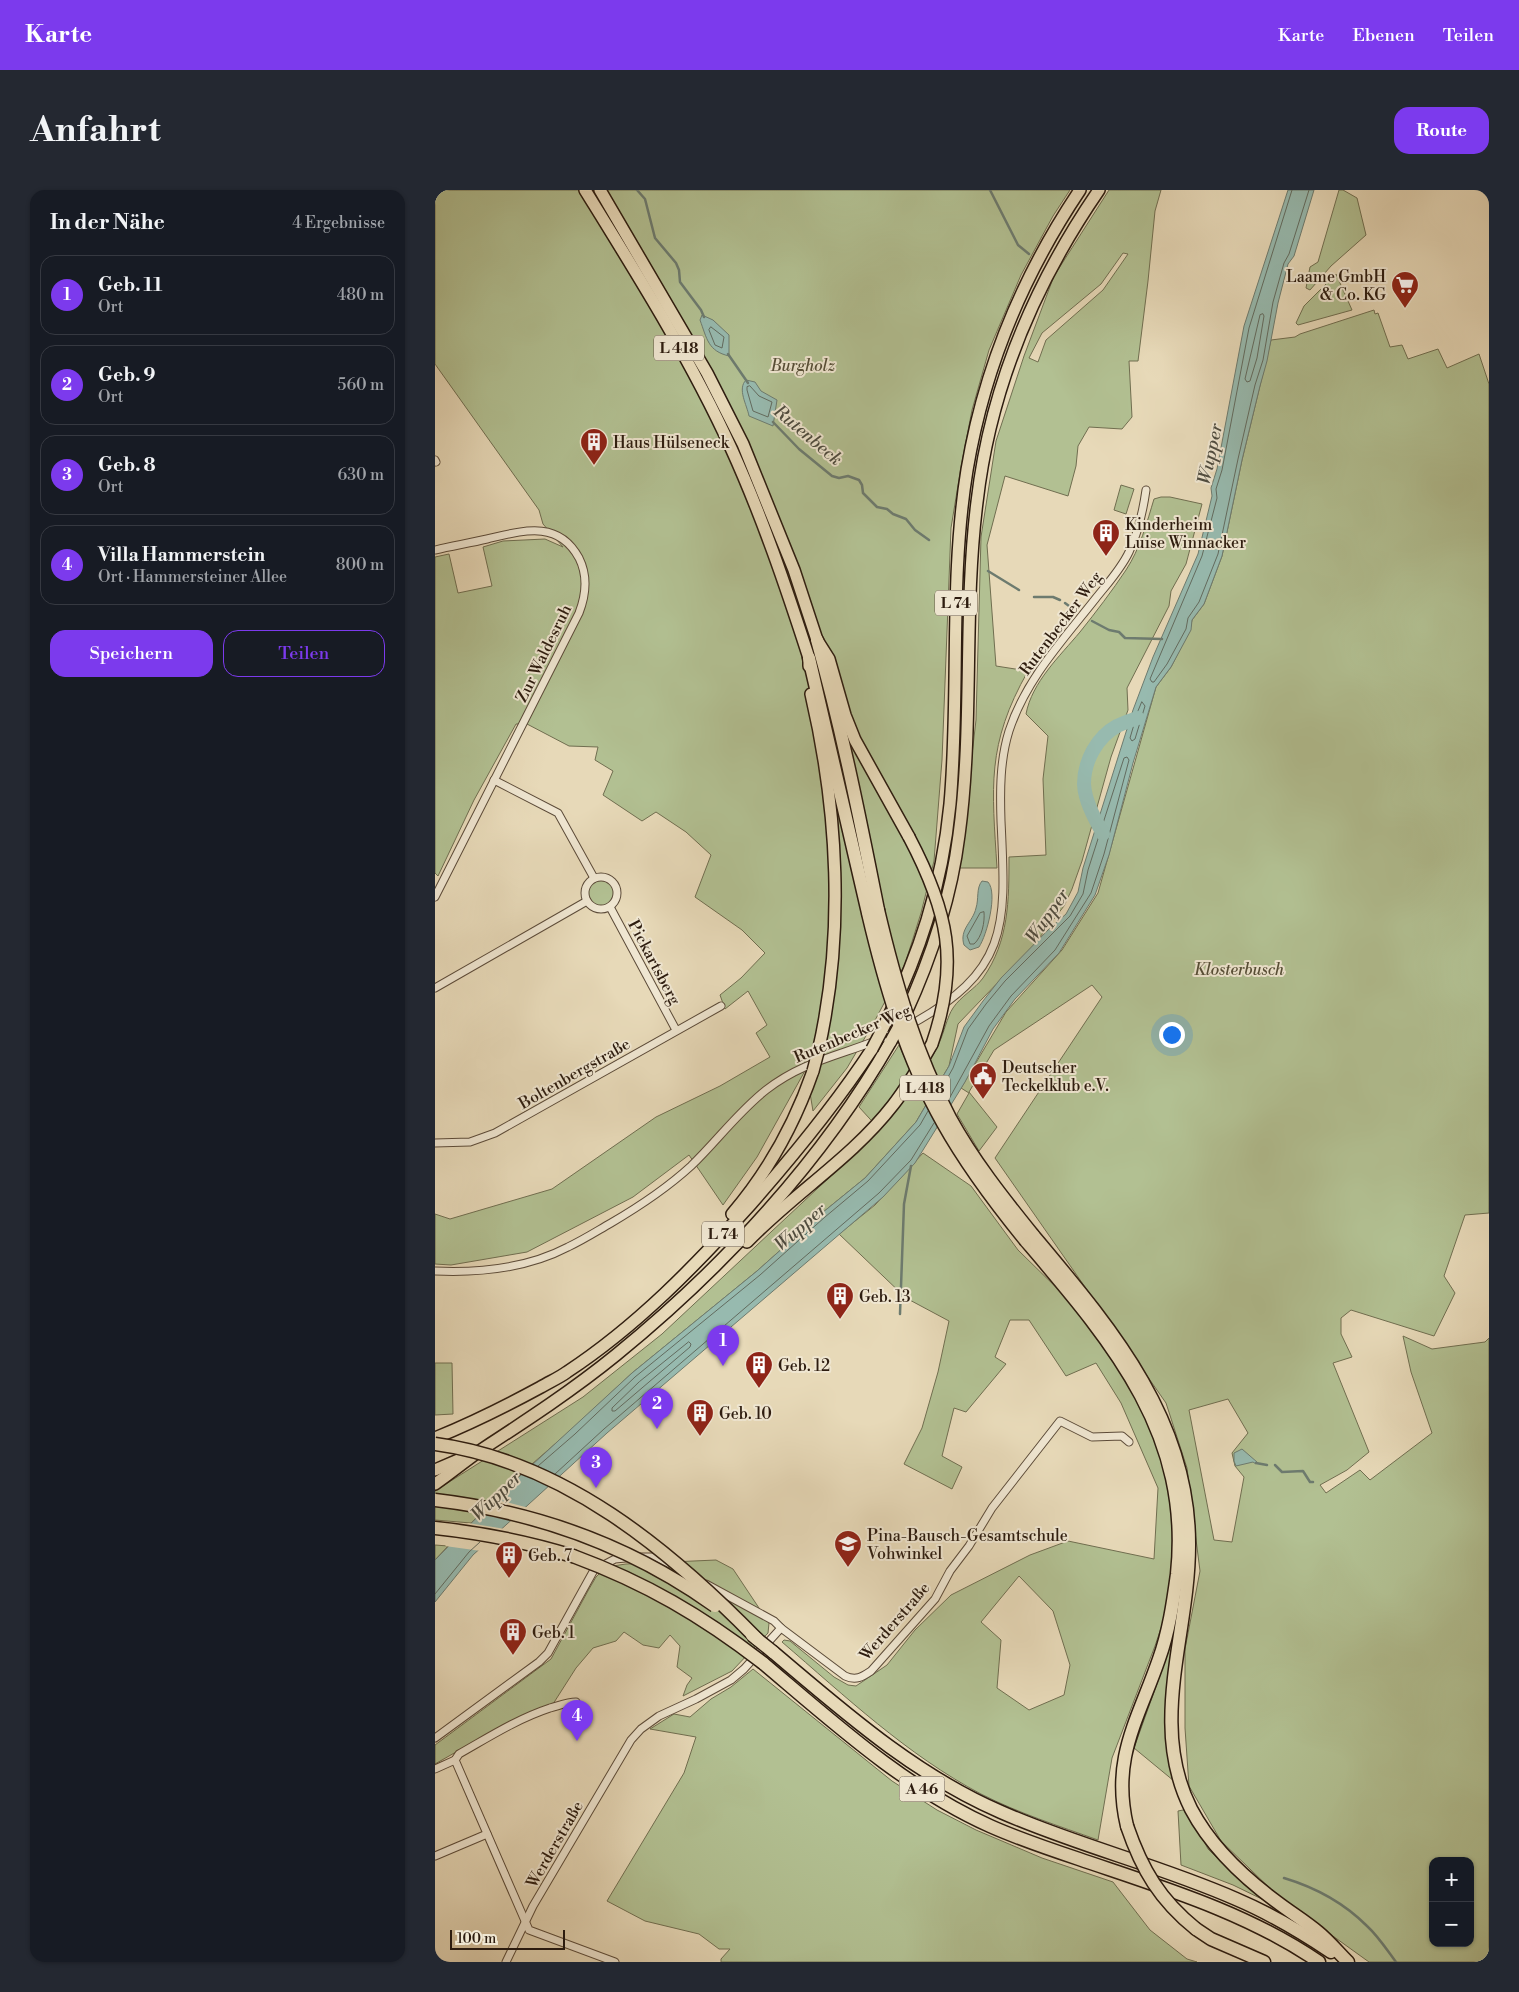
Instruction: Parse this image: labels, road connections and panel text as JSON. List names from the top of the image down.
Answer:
{
  "streets": {
    "highway": ["L 418", "L 74", "A 46"],
    "street": [
      "Rutenbecker Weg",
      "Zur Waldesruh",
      "Pickartsberg",
      "Boltenbergstraße",
      "Werderstraße"
    ]
  },
  "crossings": [
    ["L 418", "L 74"],
    ["Pickartsberg", "Boltenbergstraße"]
  ],
  "water": ["Rutenbeck", "Wupper"],
  "parks": ["Burgholz", "Klosterbusch"],
  "places": {
    "supermarket": ["Laame GmbH & Co. KG"],
    "building": [
      "Haus Hülseneck",
      "Kinderheim Luise Winnacker",
      "Geb. 13",
      "Geb. 12",
      "Geb. 10",
      "Geb. 7",
      "Geb. 1"
    ],
    "public building": ["Deutscher Teckelklub e.V."],
    "school or university": ["Pina-Bausch-Gesamtschule Vohwinkel"]
  },
  "scale_bar": "100 m",
  "page": {
    "header": "Karte",
    "nav": ["Karte", "Ebenen", "Teilen"],
    "buttons": [
      "Route",
      ["Speichern", "Teilen"]
    ],
    "title": "Anfahrt",
    "heading": ["In der Nähe", "4 Ergebnisse"],
    "list": [
      {
        "mark": "1",
        "name": "Geb. 11",
        "note": "Ort",
        "value": "480 m"
      },
      {
        "mark": "2",
        "name": "Geb. 9",
        "note": "Ort",
        "value": "560 m"
      },
      {
        "mark": "3",
        "name": "Geb. 8",
        "note": "Ort",
        "value": "630 m"
      },
      {
        "mark": "4",
        "name": "Villa Hammerstein",
        "note": "Ort · Hammersteiner Allee",
        "value": "800 m"
      }
    ],
    "pins": [
      "1",
      "2",
      "3",
      "4"
    ],
    "map_buttons": ["+", "−"],
    "scale": "100 m"
  }
}
